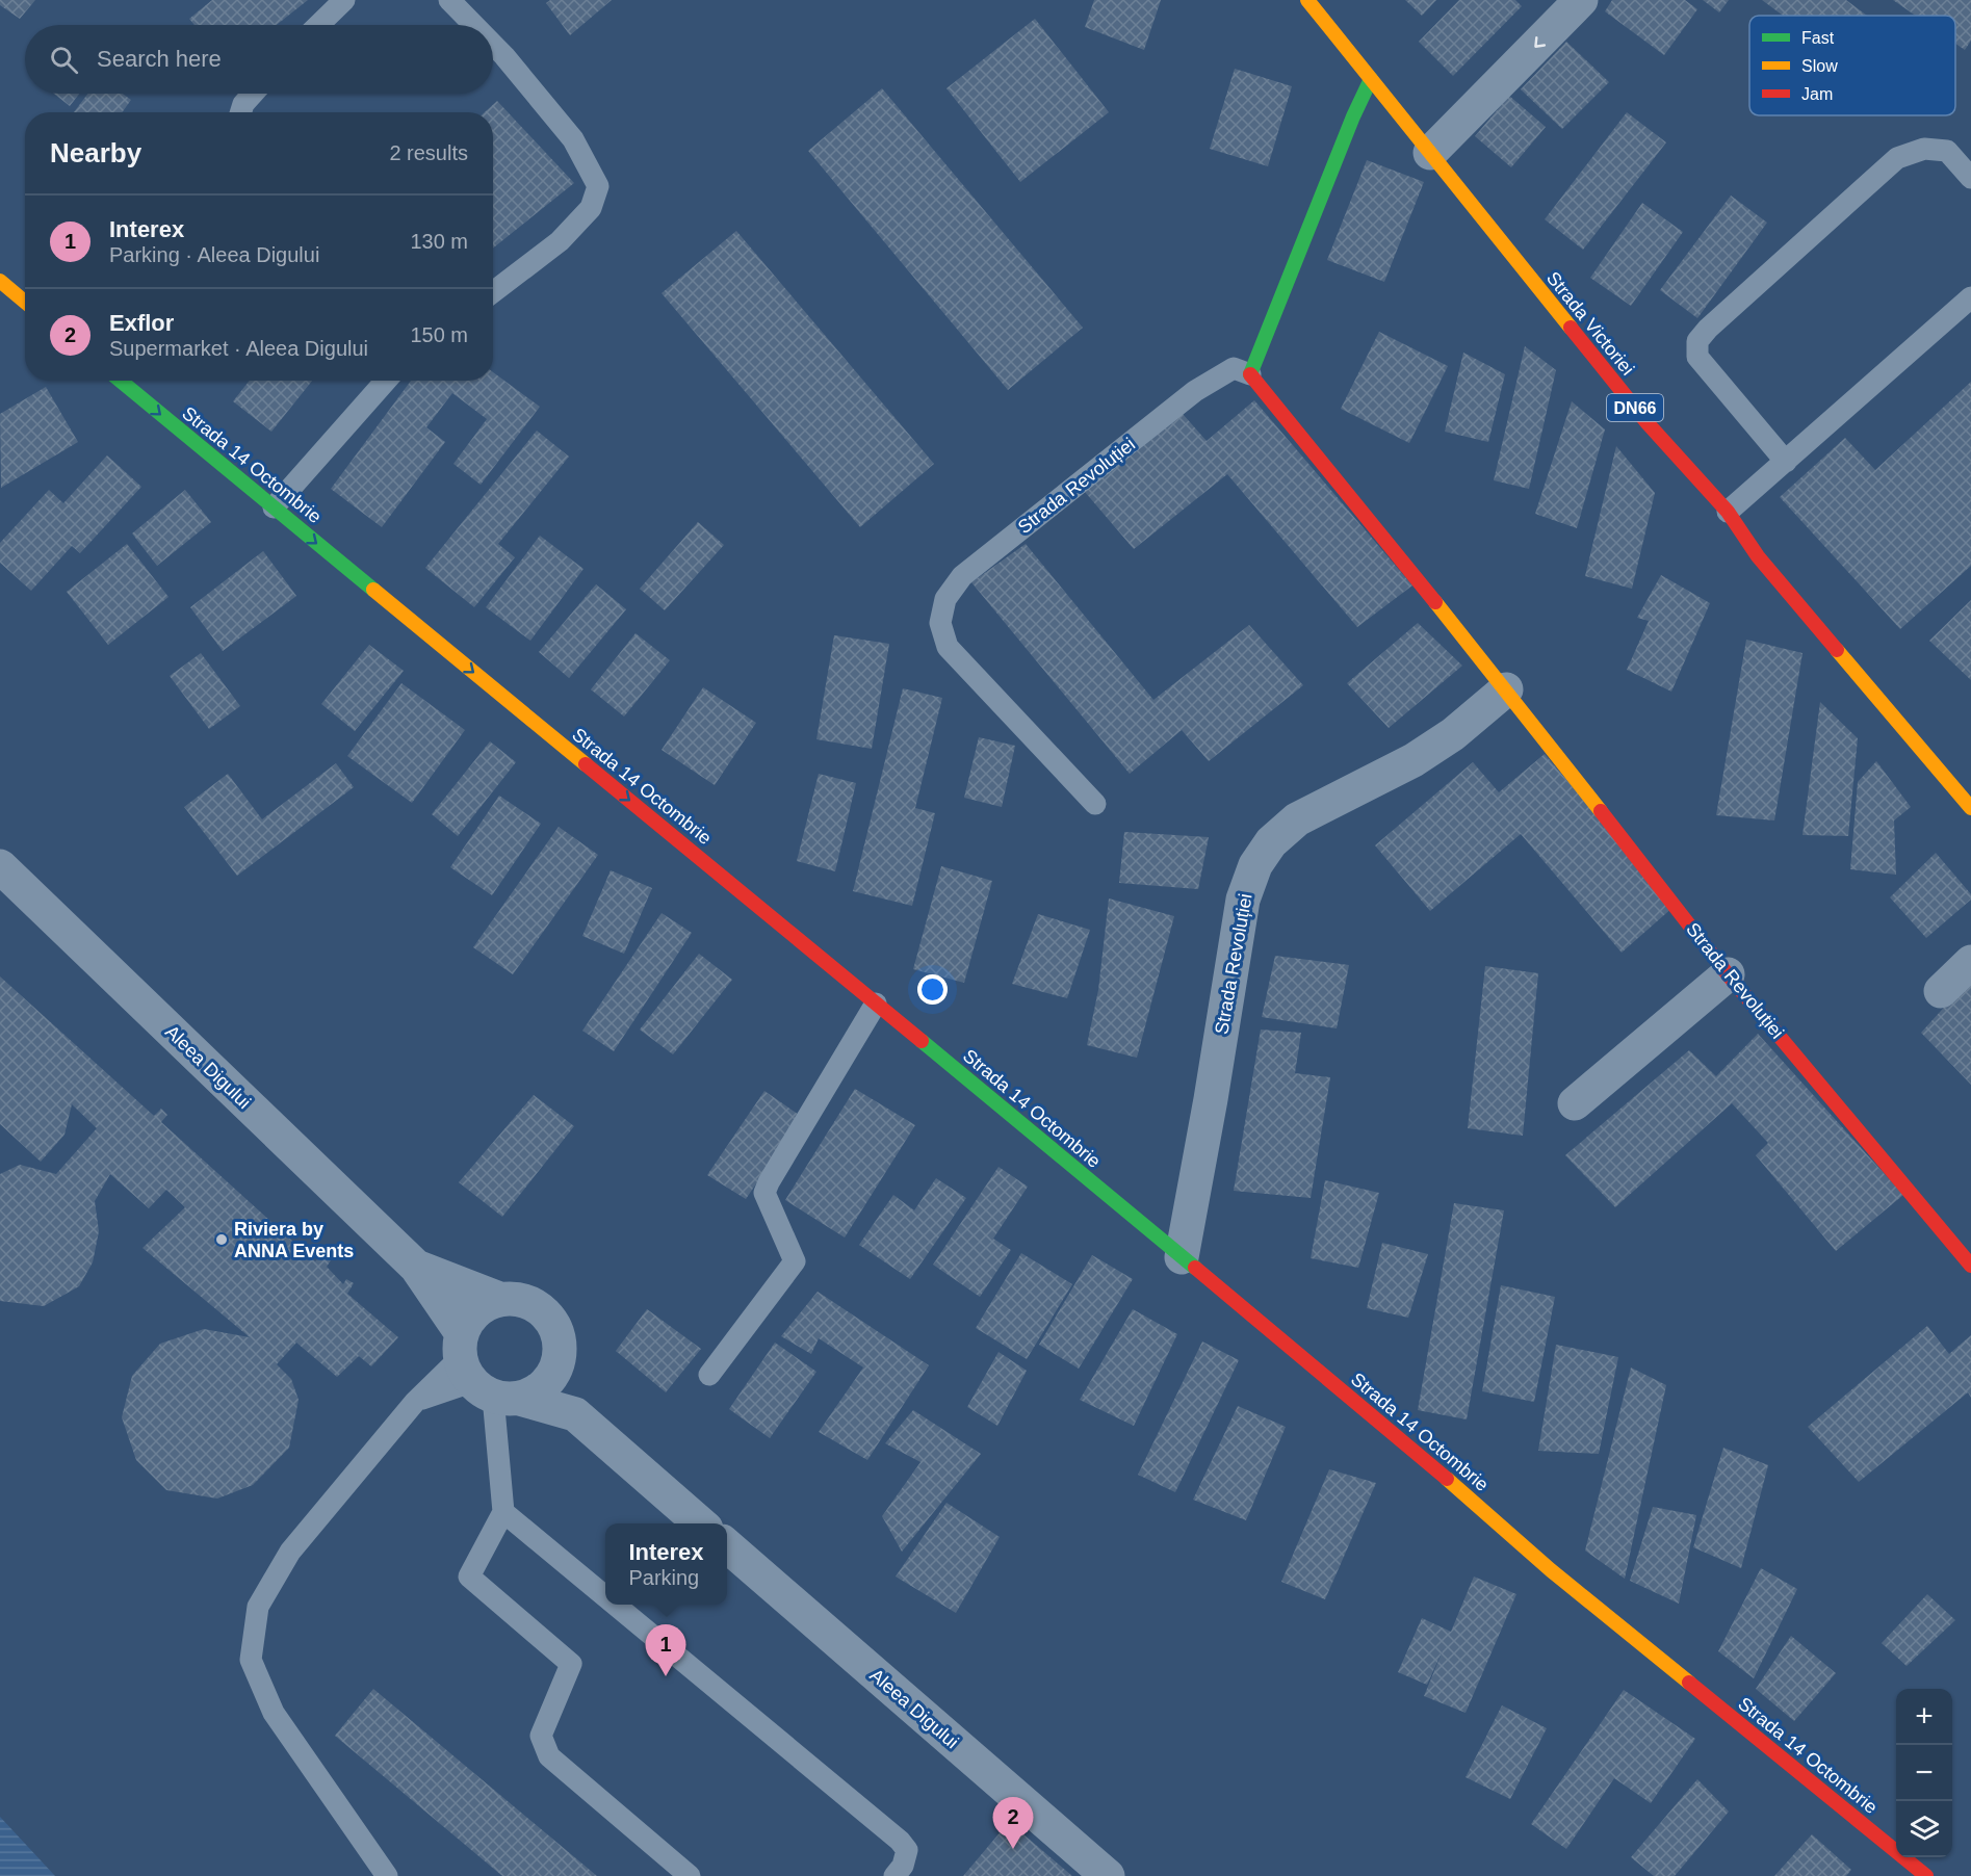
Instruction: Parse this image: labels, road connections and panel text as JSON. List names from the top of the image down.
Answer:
{
  "streets": {
    "street": [
      "Strada Victoriei",
      "DN66",
      "Strada 14 Octombrie",
      "Strada Revoluției",
      "Aleea Digului"
    ]
  },
  "crossings": [
    ["Strada 14 Octombrie", "Strada Revoluției"]
  ],
  "one_way": ["Strada 14 Octombrie"],
  "places": ["Riviera by ANNA Events"],
  "legend": ["Fast", "Slow", "Jam"],
  "page": {
    "search": "Search here",
    "heading": ["Nearby", "2 results"],
    "list": [
      {
        "mark": "1",
        "name": "Interex",
        "note": "Parking · Aleea Digului",
        "value": "130 m"
      },
      {
        "mark": "2",
        "name": "Exflor",
        "note": "Supermarket · Aleea Digului",
        "value": "150 m"
      }
    ],
    "popup": ["Interex", "Parking"],
    "pins": ["1", "2"],
    "map_buttons": ["+", "−"]
  }
}
